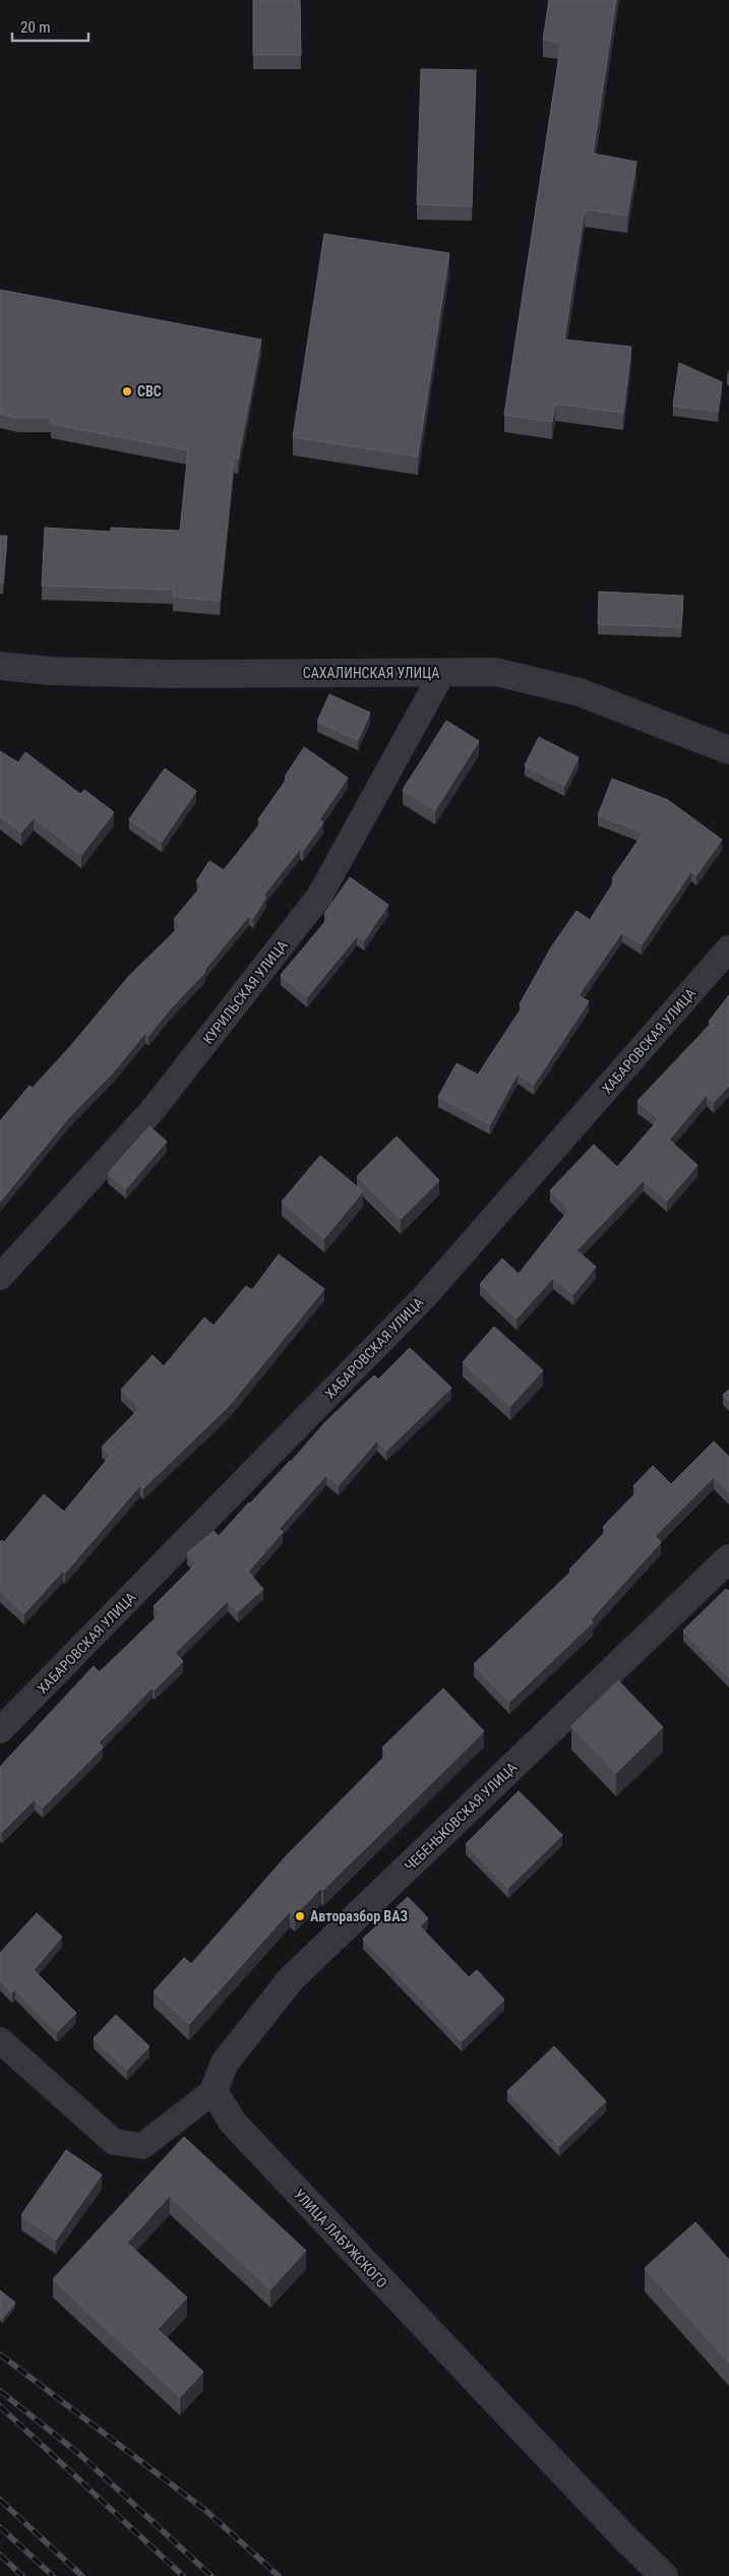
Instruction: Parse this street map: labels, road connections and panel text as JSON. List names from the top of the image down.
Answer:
{
  "streets": {
    "street": [
      "САХАЛИНСКАЯ УЛИЦА",
      "КУРИЛЬСКАЯ УЛИЦА",
      "ХАБАРОВСКАЯ УЛИЦА",
      "ЧЕБЕНЬКОВСКАЯ УЛИЦА",
      "УЛИЦА ЛАБУЖСКОГО"
    ]
  },
  "crossings": [
    ["САХАЛИНСКАЯ УЛИЦА", "КУРИЛЬСКАЯ УЛИЦА"],
    ["ЧЕБЕНЬКОВСКАЯ УЛИЦА", "УЛИЦА ЛАБУЖСКОГО"]
  ],
  "places": ["СВС", "Авторазбор ВАЗ"],
  "scale_bar": "20 m"
}
